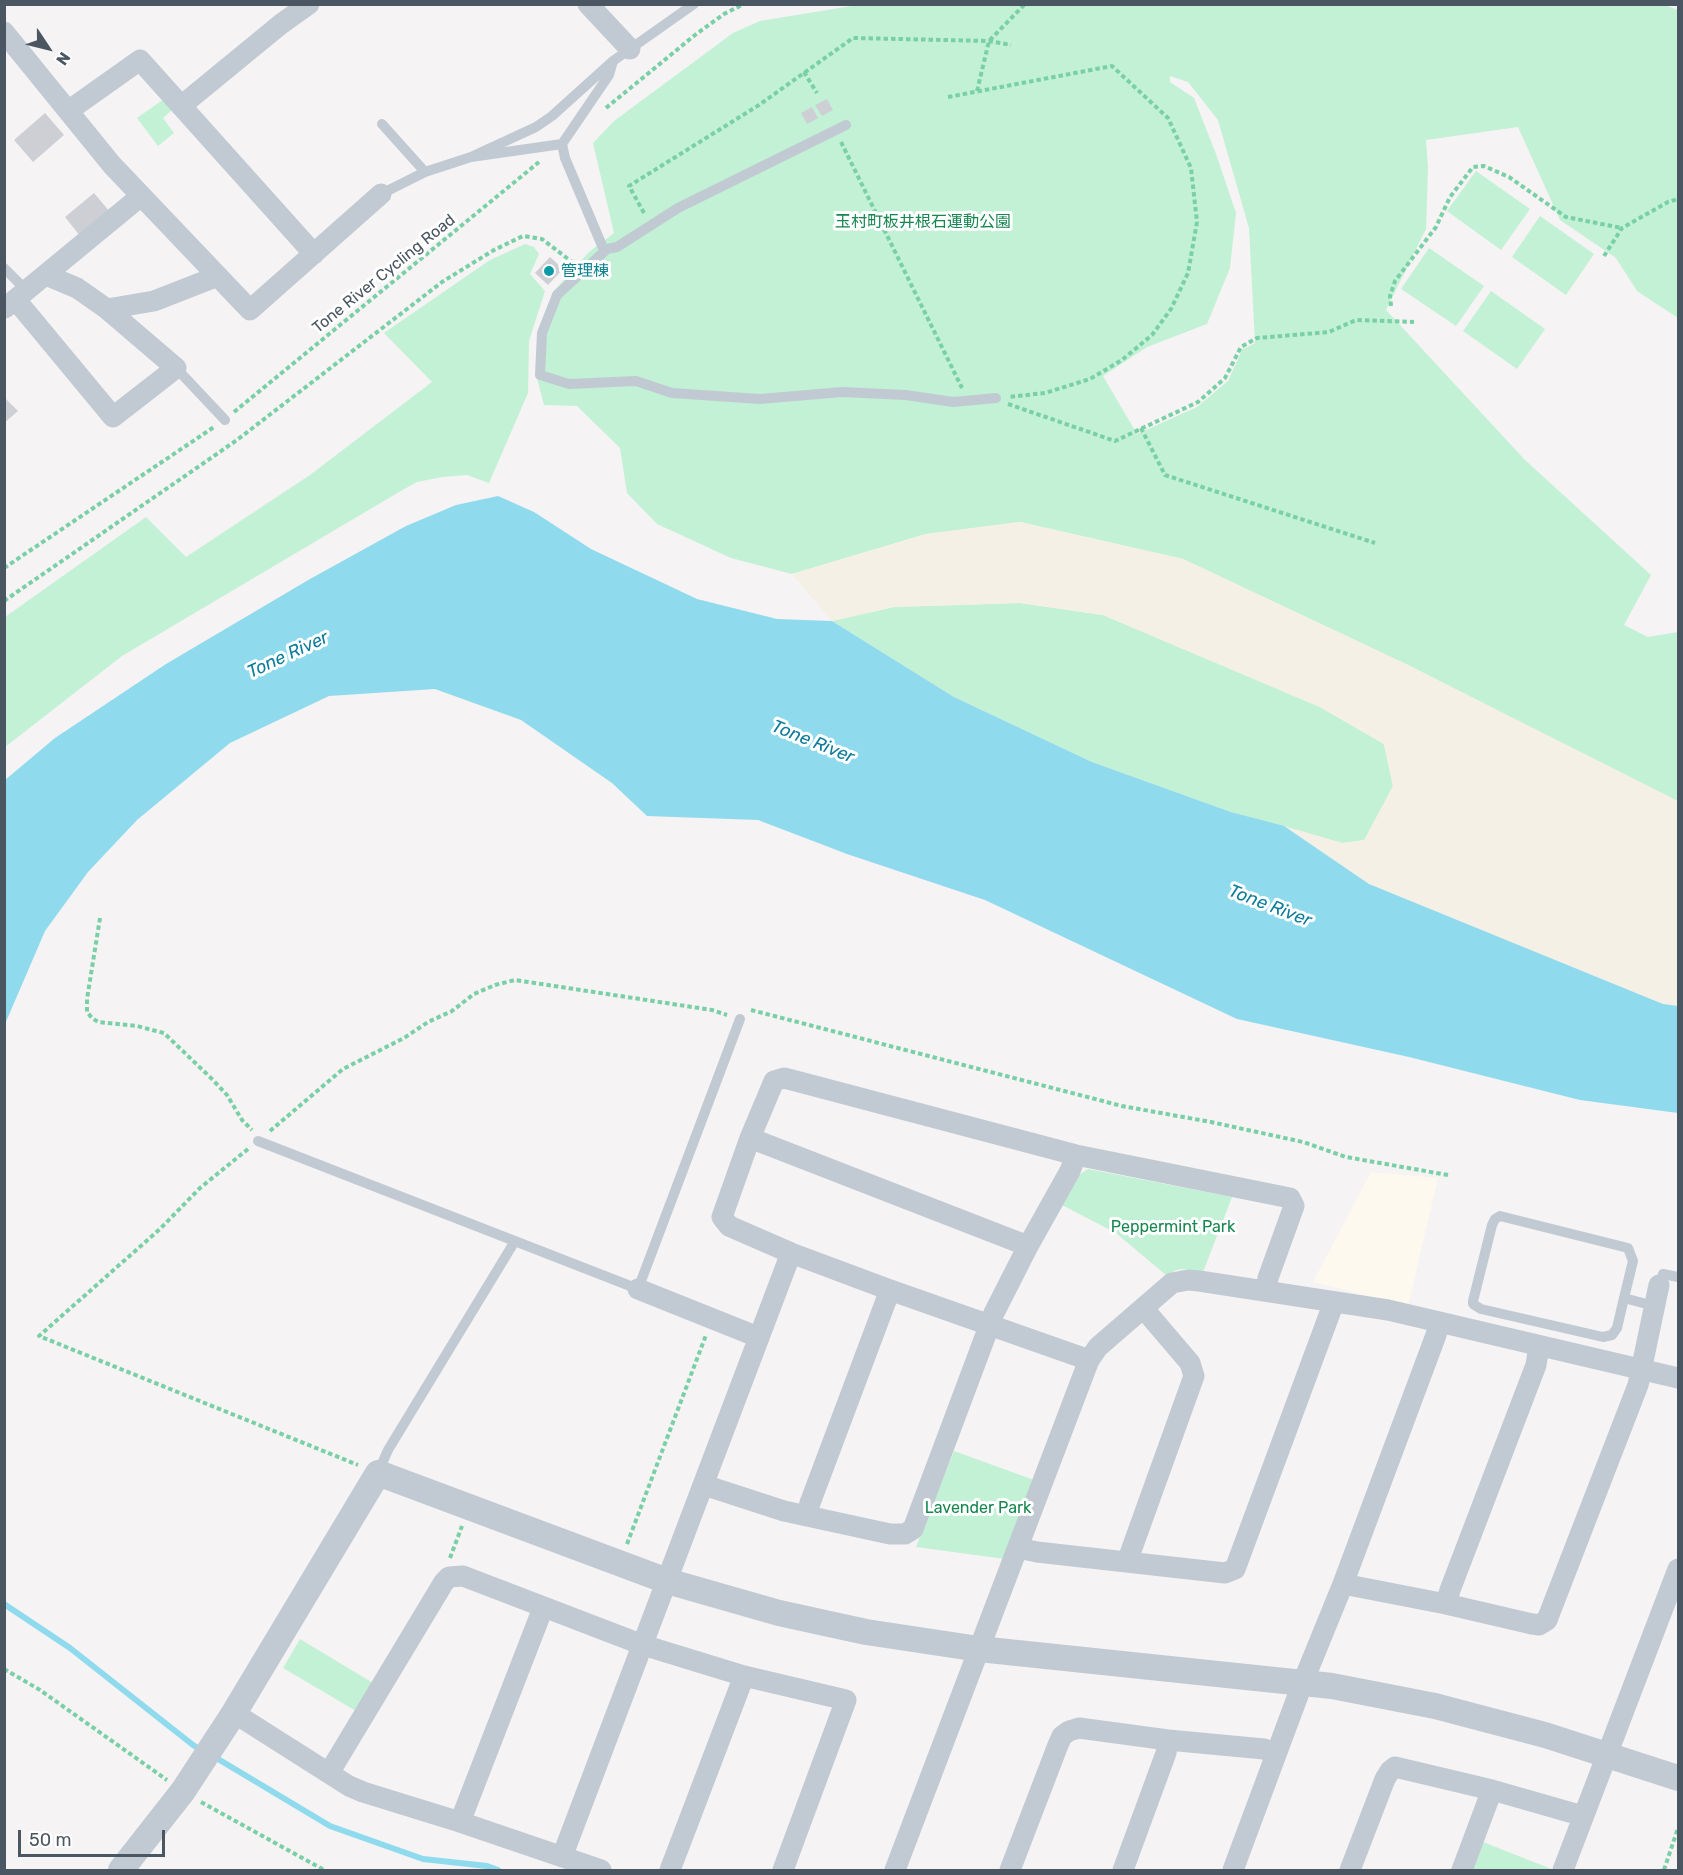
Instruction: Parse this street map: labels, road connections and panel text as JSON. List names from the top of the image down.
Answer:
{
  "streets": {
    "path": ["Tone River Cycling Road"]
  },
  "water": ["Tone River"],
  "parks": ["玉村町板井根石運動公園", "Peppermint Park", "Lavender Park"],
  "places": ["管理棟"],
  "scale_bar": "50 m",
  "north": "bottom right"
}
